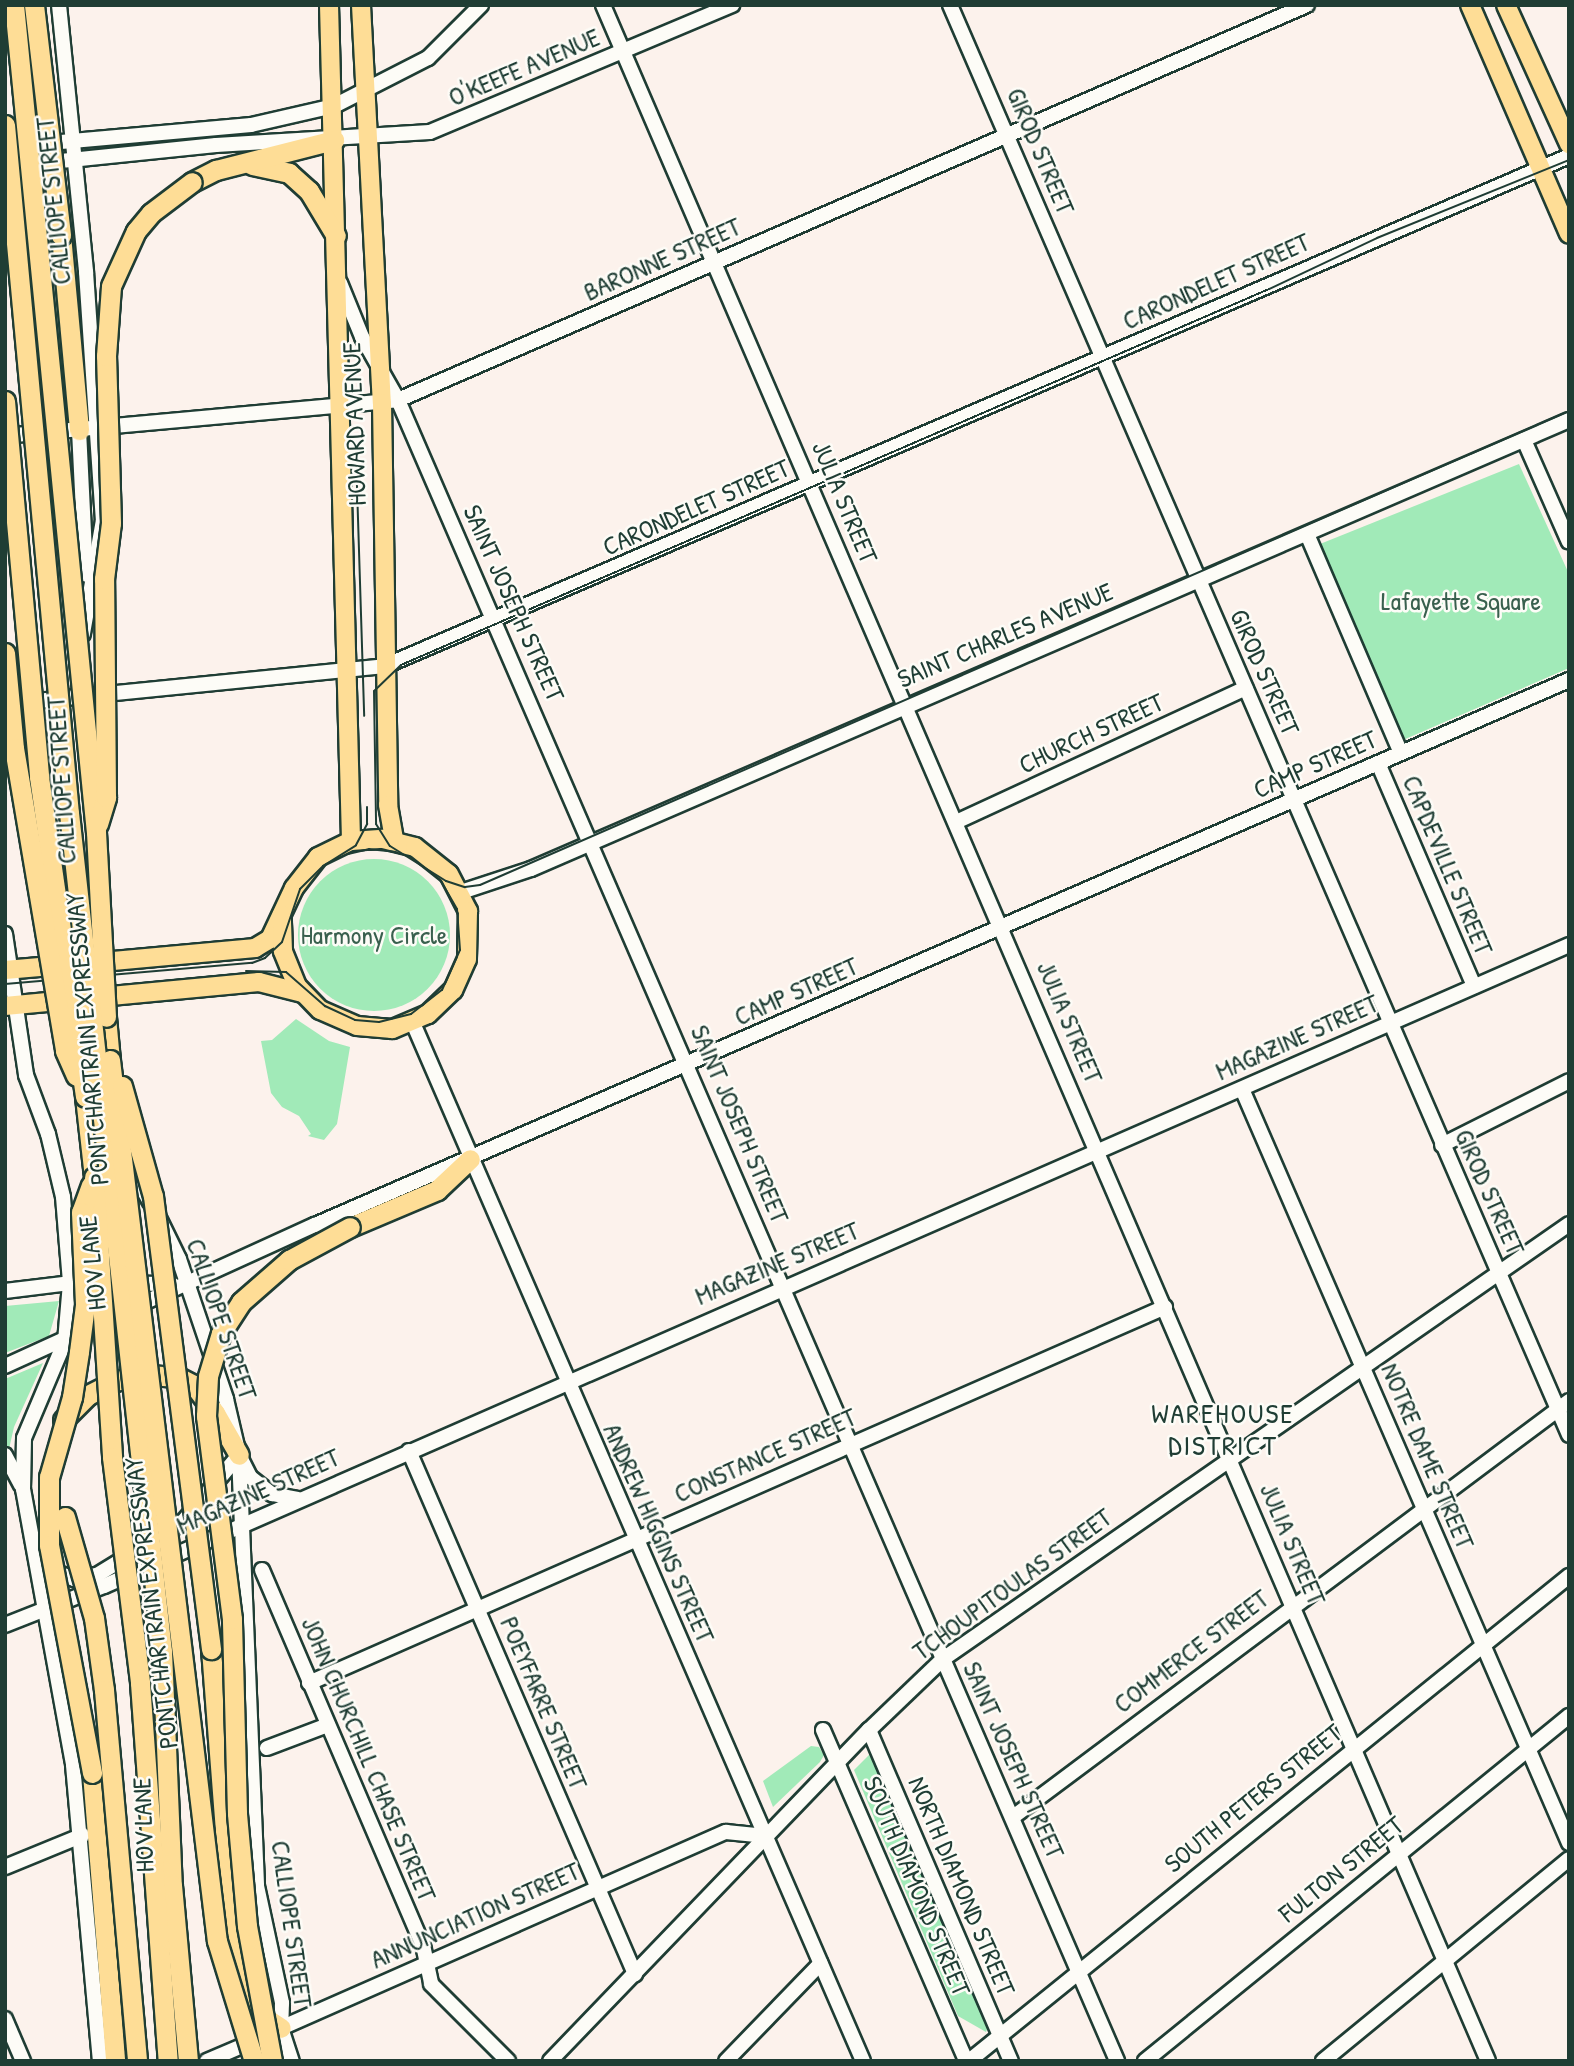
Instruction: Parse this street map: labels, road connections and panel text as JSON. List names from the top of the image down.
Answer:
{
  "streets": {
    "highway": ["PONTCHARTRAIN EXPRESSWAY", "HOV LANE"],
    "main road": ["HOWARD AVENUE"],
    "street": [
      "O'KEEFE AVENUE",
      "GIROD STREET",
      "CALLIOPE STREET",
      "BARONNE STREET",
      "CARONDELET STREET",
      "JULIA STREET",
      "SAINT JOSEPH STREET",
      "SAINT CHARLES AVENUE",
      "CHURCH STREET",
      "CAMP STREET",
      "CAPDEVILLE STREET",
      "MAGAZINE STREET",
      "CONSTANCE STREET",
      "NOTRE DAME STREET",
      "ANDREW HIGGINS STREET",
      "TCHOUPITOULAS STREET",
      "COMMERCE STREET",
      "POEYFARRE STREET",
      "JOHN CHURCHILL CHASE STREET",
      "SOUTH PETERS STREET",
      "FULTON STREET",
      "SOUTH DIAMOND STREET",
      "NORTH DIAMOND STREET",
      "ANNUNCIATION STREET"
    ]
  },
  "crossings": [
    ["O'KEEFE AVENUE", "CALLIOPE STREET"],
    ["O'KEEFE AVENUE", "HOWARD AVENUE"],
    ["O'KEEFE AVENUE", "JULIA STREET"],
    ["GIROD STREET", "BARONNE STREET"],
    ["GIROD STREET", "CARONDELET STREET"],
    ["GIROD STREET", "SAINT CHARLES AVENUE"],
    ["GIROD STREET", "CHURCH STREET"],
    ["GIROD STREET", "CAMP STREET"],
    ["GIROD STREET", "MAGAZINE STREET"],
    ["GIROD STREET", "TCHOUPITOULAS STREET"],
    ["GIROD STREET", "COMMERCE STREET"],
    ["CALLIOPE STREET", "BARONNE STREET"],
    ["CALLIOPE STREET", "CARONDELET STREET"],
    ["CALLIOPE STREET", "CAMP STREET"],
    ["CALLIOPE STREET", "MAGAZINE STREET"],
    ["CALLIOPE STREET", "ANNUNCIATION STREET"],
    ["BARONNE STREET", "HOWARD AVENUE"],
    ["BARONNE STREET", "JULIA STREET"],
    ["BARONNE STREET", "SAINT JOSEPH STREET"],
    ["CARONDELET STREET", "HOWARD AVENUE"],
    ["CARONDELET STREET", "JULIA STREET"],
    ["CARONDELET STREET", "SAINT JOSEPH STREET"],
    ["HOWARD AVENUE", "SAINT JOSEPH STREET"],
    ["HOWARD AVENUE", "SAINT CHARLES AVENUE"],
    ["HOWARD AVENUE", "ANDREW HIGGINS STREET"],
    ["JULIA STREET", "SAINT CHARLES AVENUE"],
    ["JULIA STREET", "CHURCH STREET"],
    ["JULIA STREET", "CAMP STREET"],
    ["JULIA STREET", "MAGAZINE STREET"],
    ["JULIA STREET", "CONSTANCE STREET"],
    ["JULIA STREET", "TCHOUPITOULAS STREET"],
    ["JULIA STREET", "COMMERCE STREET"],
    ["JULIA STREET", "SOUTH PETERS STREET"],
    ["JULIA STREET", "FULTON STREET"],
    ["SAINT JOSEPH STREET", "SAINT CHARLES AVENUE"],
    ["SAINT JOSEPH STREET", "CAMP STREET"],
    ["SAINT JOSEPH STREET", "MAGAZINE STREET"],
    ["SAINT JOSEPH STREET", "CONSTANCE STREET"],
    ["SAINT JOSEPH STREET", "TCHOUPITOULAS STREET"],
    ["SAINT JOSEPH STREET", "COMMERCE STREET"],
    ["SAINT JOSEPH STREET", "SOUTH PETERS STREET"],
    ["SAINT CHARLES AVENUE", "ANDREW HIGGINS STREET"],
    ["CAMP STREET", "CAPDEVILLE STREET"],
    ["CAMP STREET", "ANDREW HIGGINS STREET"],
    ["CAPDEVILLE STREET", "MAGAZINE STREET"],
    ["MAGAZINE STREET", "NOTRE DAME STREET"],
    ["MAGAZINE STREET", "ANDREW HIGGINS STREET"],
    ["MAGAZINE STREET", "POEYFARRE STREET"],
    ["CONSTANCE STREET", "ANDREW HIGGINS STREET"],
    ["CONSTANCE STREET", "POEYFARRE STREET"],
    ["CONSTANCE STREET", "JOHN CHURCHILL CHASE STREET"],
    ["NOTRE DAME STREET", "TCHOUPITOULAS STREET"],
    ["NOTRE DAME STREET", "COMMERCE STREET"],
    ["NOTRE DAME STREET", "SOUTH PETERS STREET"],
    ["NOTRE DAME STREET", "FULTON STREET"],
    ["ANDREW HIGGINS STREET", "TCHOUPITOULAS STREET"],
    ["ANDREW HIGGINS STREET", "ANNUNCIATION STREET"],
    ["TCHOUPITOULAS STREET", "POEYFARRE STREET"],
    ["TCHOUPITOULAS STREET", "SOUTH DIAMOND STREET"],
    ["TCHOUPITOULAS STREET", "NORTH DIAMOND STREET"],
    ["TCHOUPITOULAS STREET", "ANNUNCIATION STREET"],
    ["POEYFARRE STREET", "ANNUNCIATION STREET"],
    ["JOHN CHURCHILL CHASE STREET", "ANNUNCIATION STREET"],
    ["SOUTH PETERS STREET", "SOUTH DIAMOND STREET"],
    ["SOUTH PETERS STREET", "NORTH DIAMOND STREET"]
  ],
  "districts": ["WAREHOUSE DISTRICT"],
  "parks": ["Lafayette Square", "Harmony Circle"]
}
